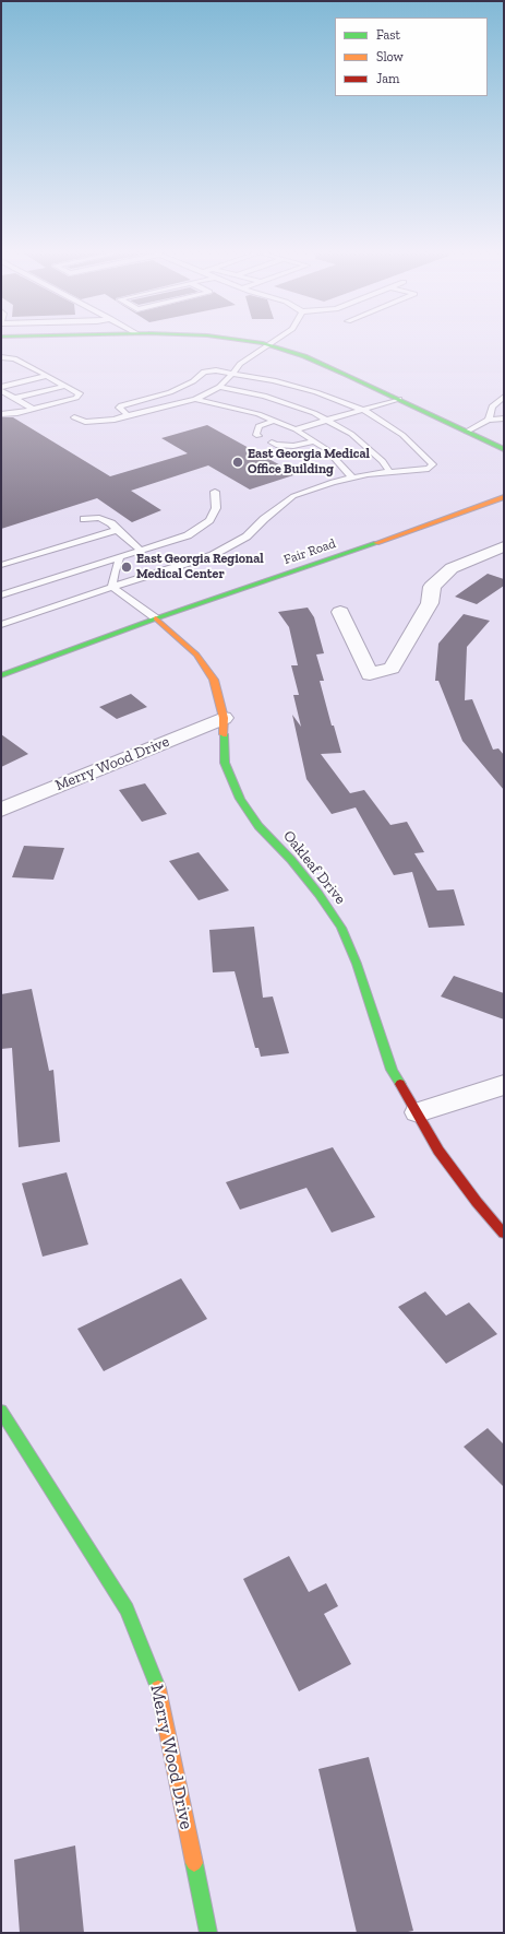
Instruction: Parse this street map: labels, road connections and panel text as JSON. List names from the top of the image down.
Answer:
{
  "streets": {
    "street": ["Fair Road", "Merry Wood Drive", "Oakleaf Drive"]
  },
  "crossings": [
    ["Fair Road", "Oakleaf Drive"],
    ["Merry Wood Drive", "Oakleaf Drive"]
  ],
  "places": ["East Georgia Medical Office Building", "East Georgia Regional Medical Center"],
  "legend": ["Fast", "Slow", "Jam"]
}
